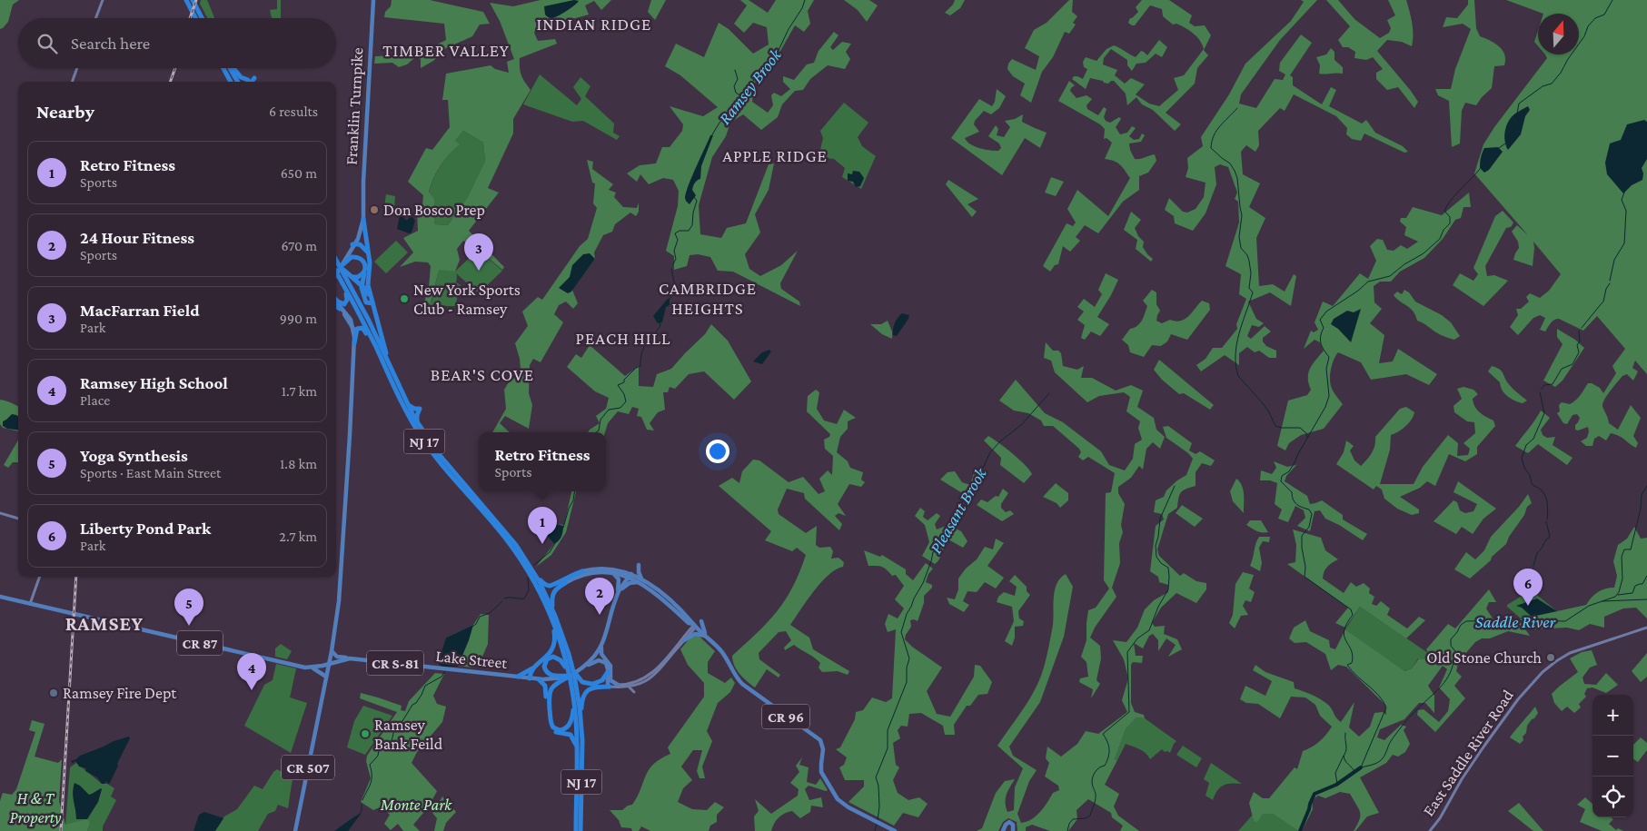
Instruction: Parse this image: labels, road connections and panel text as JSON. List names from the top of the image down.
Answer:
{
  "streets": {
    "highway": ["NJ 17"],
    "main road": [
      "Franklin Turnpike",
      "CR 87",
      "Lake Street",
      "CR S-81",
      "CR 96",
      "East Saddle River Road",
      "CR 507"
    ]
  },
  "crossings": [
    ["CR 87", "Lake Street"],
    ["Lake Street", "CR 507"]
  ],
  "districts": [
    "INDIAN RIDGE",
    "TIMBER VALLEY",
    "APPLE RIDGE",
    "CAMBRIDGE HEIGHTS",
    "PEACH HILL",
    "BEAR'S COVE",
    "RAMSEY"
  ],
  "water": ["Ramsey Brook", "Pleasant Brook", "Saddle River"],
  "parks": ["H & T Property", "Monte Park"],
  "places": [
    "Don Bosco Prep",
    "New York Sports Club - Ramsey",
    "Old Stone Church",
    "Ramsey Fire Dept",
    "Ramsey Bank Feild"
  ],
  "north": "top",
  "page": {
    "search": "Search here",
    "heading": ["Nearby", "6 results"],
    "list": [
      {
        "mark": "1",
        "name": "Retro Fitness",
        "note": "Sports",
        "value": "650 m"
      },
      {
        "mark": "2",
        "name": "24 Hour Fitness",
        "note": "Sports",
        "value": "670 m"
      },
      {
        "mark": "3",
        "name": "MacFarran Field",
        "note": "Park",
        "value": "990 m"
      },
      {
        "mark": "4",
        "name": "Ramsey High School",
        "note": "Place",
        "value": "1.7 km"
      },
      {
        "mark": "5",
        "name": "Yoga Synthesis",
        "note": "Sports · East Main Street",
        "value": "1.8 km"
      },
      {
        "mark": "6",
        "name": "Liberty Pond Park",
        "note": "Park",
        "value": "2.7 km"
      }
    ],
    "pins": [
      "3",
      "1",
      "6",
      "2",
      "5",
      "4"
    ],
    "popup": ["Retro Fitness", "Sports"],
    "map_buttons": ["+", "−"]
  }
}
